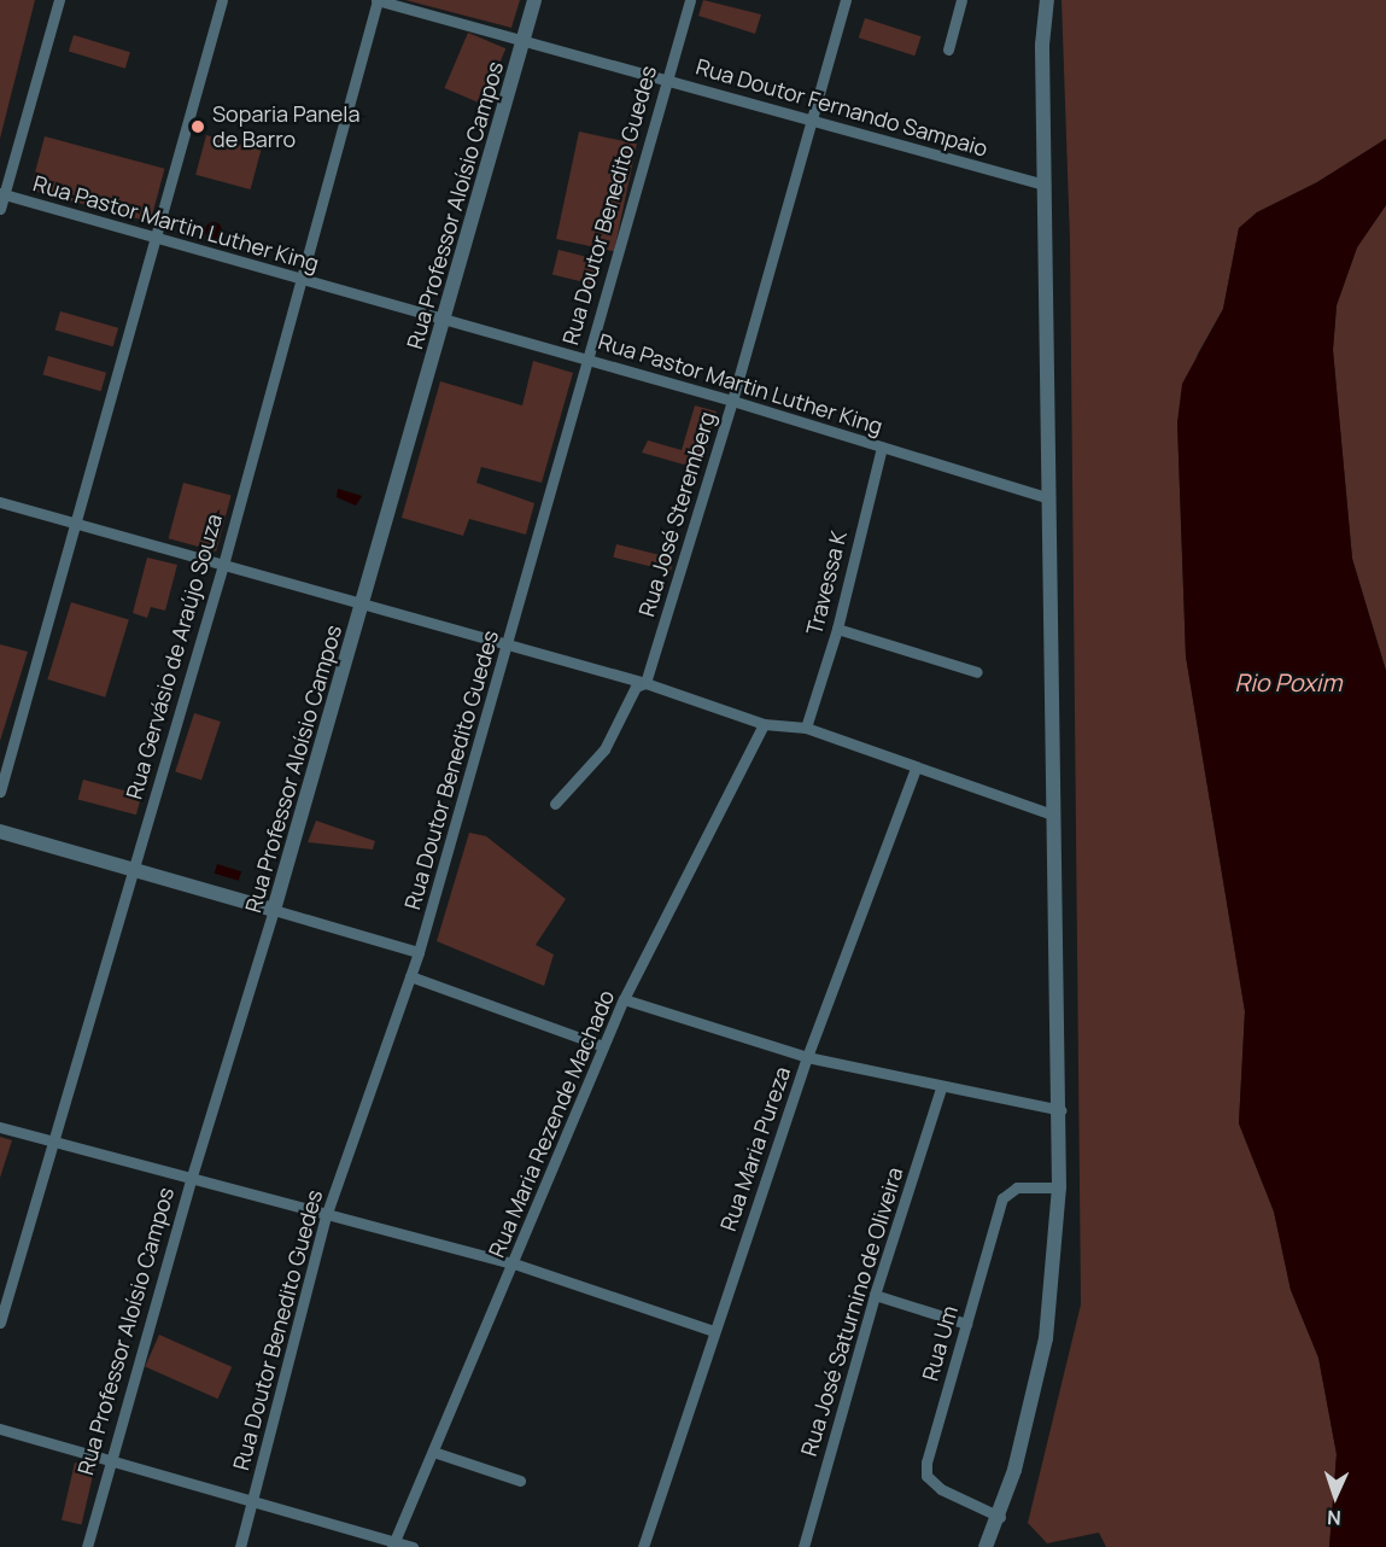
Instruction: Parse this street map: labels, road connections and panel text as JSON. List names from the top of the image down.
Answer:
{
  "streets": {
    "street": [
      "Rua Doutor Fernando Sampaio",
      "Rua Professor Aloísio Campos",
      "Rua Doutor Benedito Guedes",
      "Rua Pastor Martin Luther King",
      "Rua José Steremberg",
      "Travessa K",
      "Rua Gervásio de Araújo Souza",
      "Rua Maria Rezende Machado",
      "Rua Maria Pureza",
      "Rua José Saturnino de Oliveira",
      "Rua Um"
    ]
  },
  "crossings": [
    ["Rua Doutor Fernando Sampaio", "Rua Professor Aloísio Campos"],
    ["Rua Doutor Fernando Sampaio", "Rua Doutor Benedito Guedes"],
    ["Rua Doutor Fernando Sampaio", "Rua José Steremberg"],
    ["Rua Doutor Fernando Sampaio", "Rua Gervásio de Araújo Souza"],
    ["Rua Professor Aloísio Campos", "Rua Pastor Martin Luther King"],
    ["Rua Doutor Benedito Guedes", "Rua Pastor Martin Luther King"],
    ["Rua Pastor Martin Luther King", "Rua José Steremberg"],
    ["Rua Pastor Martin Luther King", "Travessa K"],
    ["Rua Pastor Martin Luther King", "Rua Gervásio de Araújo Souza"]
  ],
  "water": ["Rio Poxim"],
  "places": ["Soparia Panela de Barro"],
  "north": "bottom"
}
